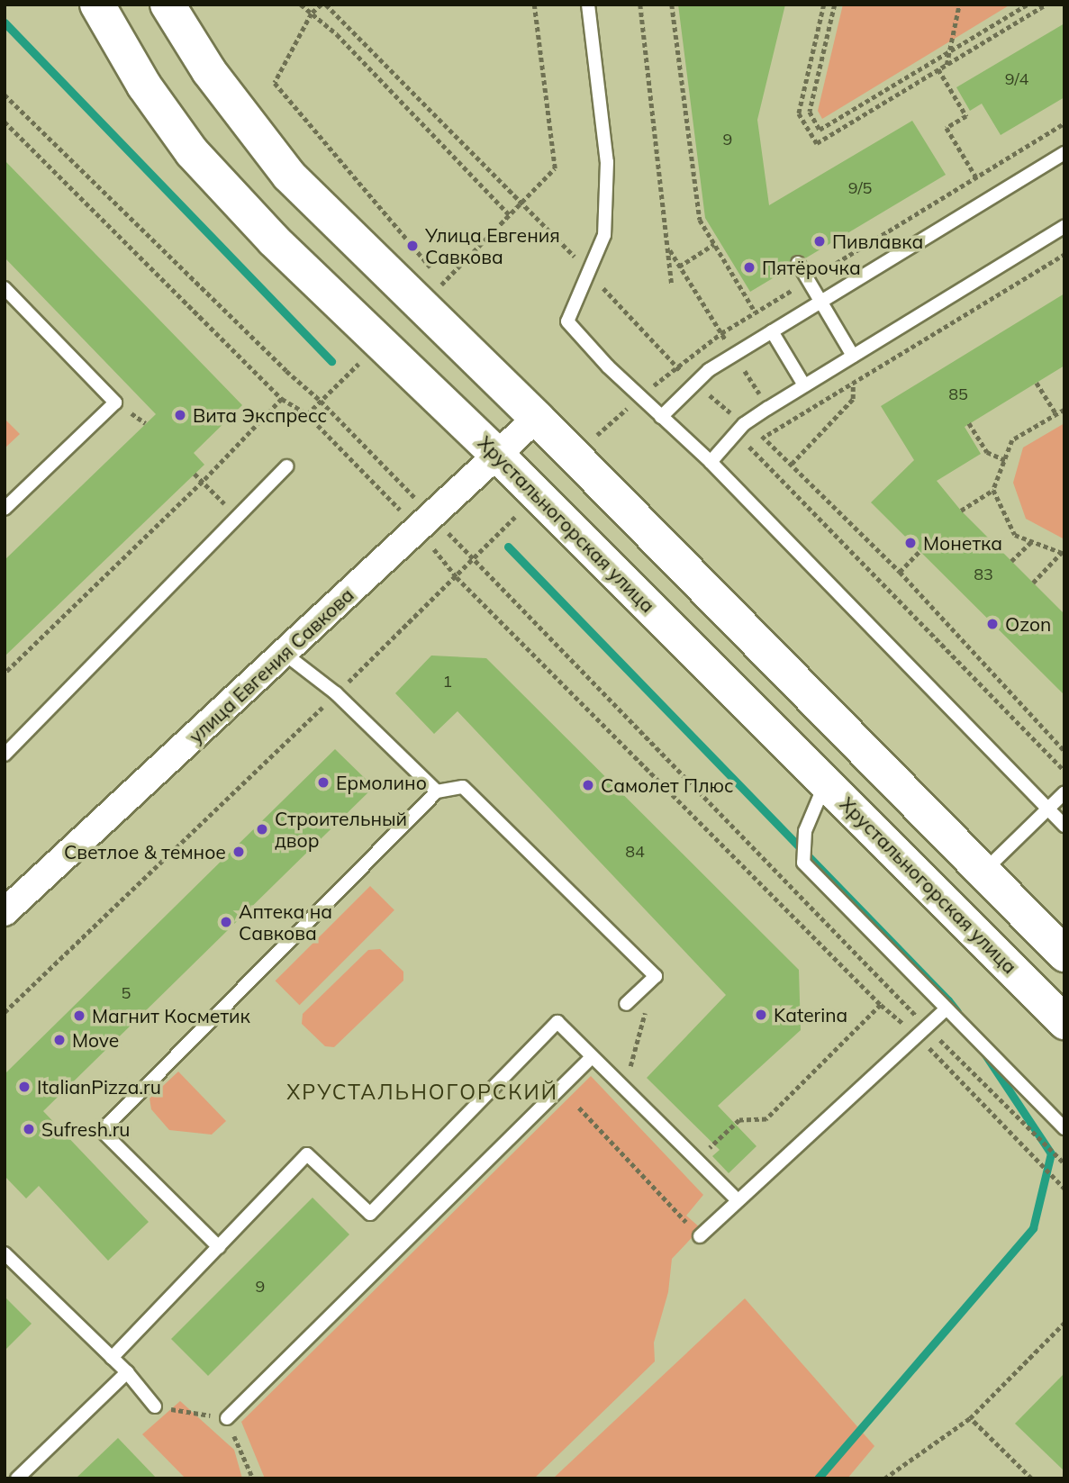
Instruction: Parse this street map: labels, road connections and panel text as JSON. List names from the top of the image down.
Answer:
{
  "streets": {
    "street": ["Хрустальногорская улица", "улица Евгения Савкова"]
  },
  "crossings": [
    ["Хрустальногорская улица", "улица Евгения Савкова"]
  ],
  "districts": ["ХРУСТАЛЬНОГОРСКИЙ"],
  "places": [
    "Пивлавка",
    "Улица Евгения Савкова",
    "Пятёрочка",
    "Вита Экспресс",
    "Монетка",
    "Ozon",
    "Ермолино",
    "Самолет Плюс",
    "Строительный двор",
    "Светлое & темное",
    "Аптека на Савкова",
    "Katerina",
    "Магнит Косметик",
    "Move",
    "ItalianPizza.ru",
    "Sufresh.ru"
  ],
  "house_numbers": [
    "9/4",
    "9",
    "9/5",
    "85",
    "83",
    "1",
    "84",
    "5",
    "9"
  ]
}
